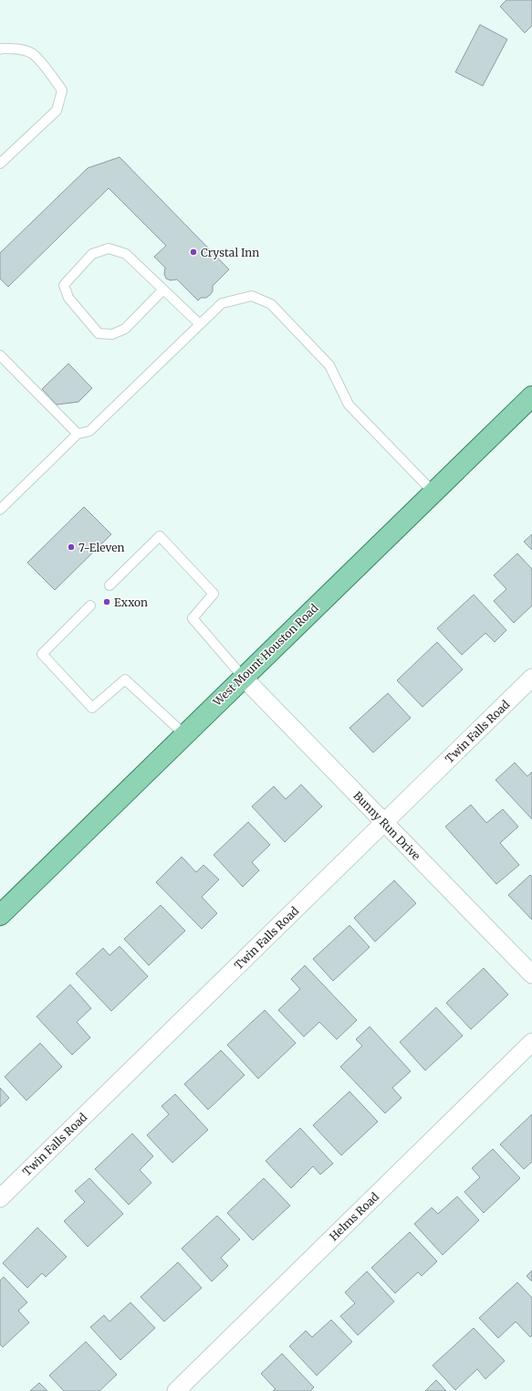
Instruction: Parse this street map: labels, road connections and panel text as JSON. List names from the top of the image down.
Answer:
{
  "streets": {
    "main road": ["West Mount Houston Road"],
    "street": ["Twin Falls Road", "Bunny Run Drive", "Helms Road"]
  },
  "crossings": [
    ["West Mount Houston Road", "Bunny Run Drive"],
    ["Twin Falls Road", "Bunny Run Drive"]
  ],
  "places": ["Crystal Inn", "7-Eleven", "Exxon"]
}
